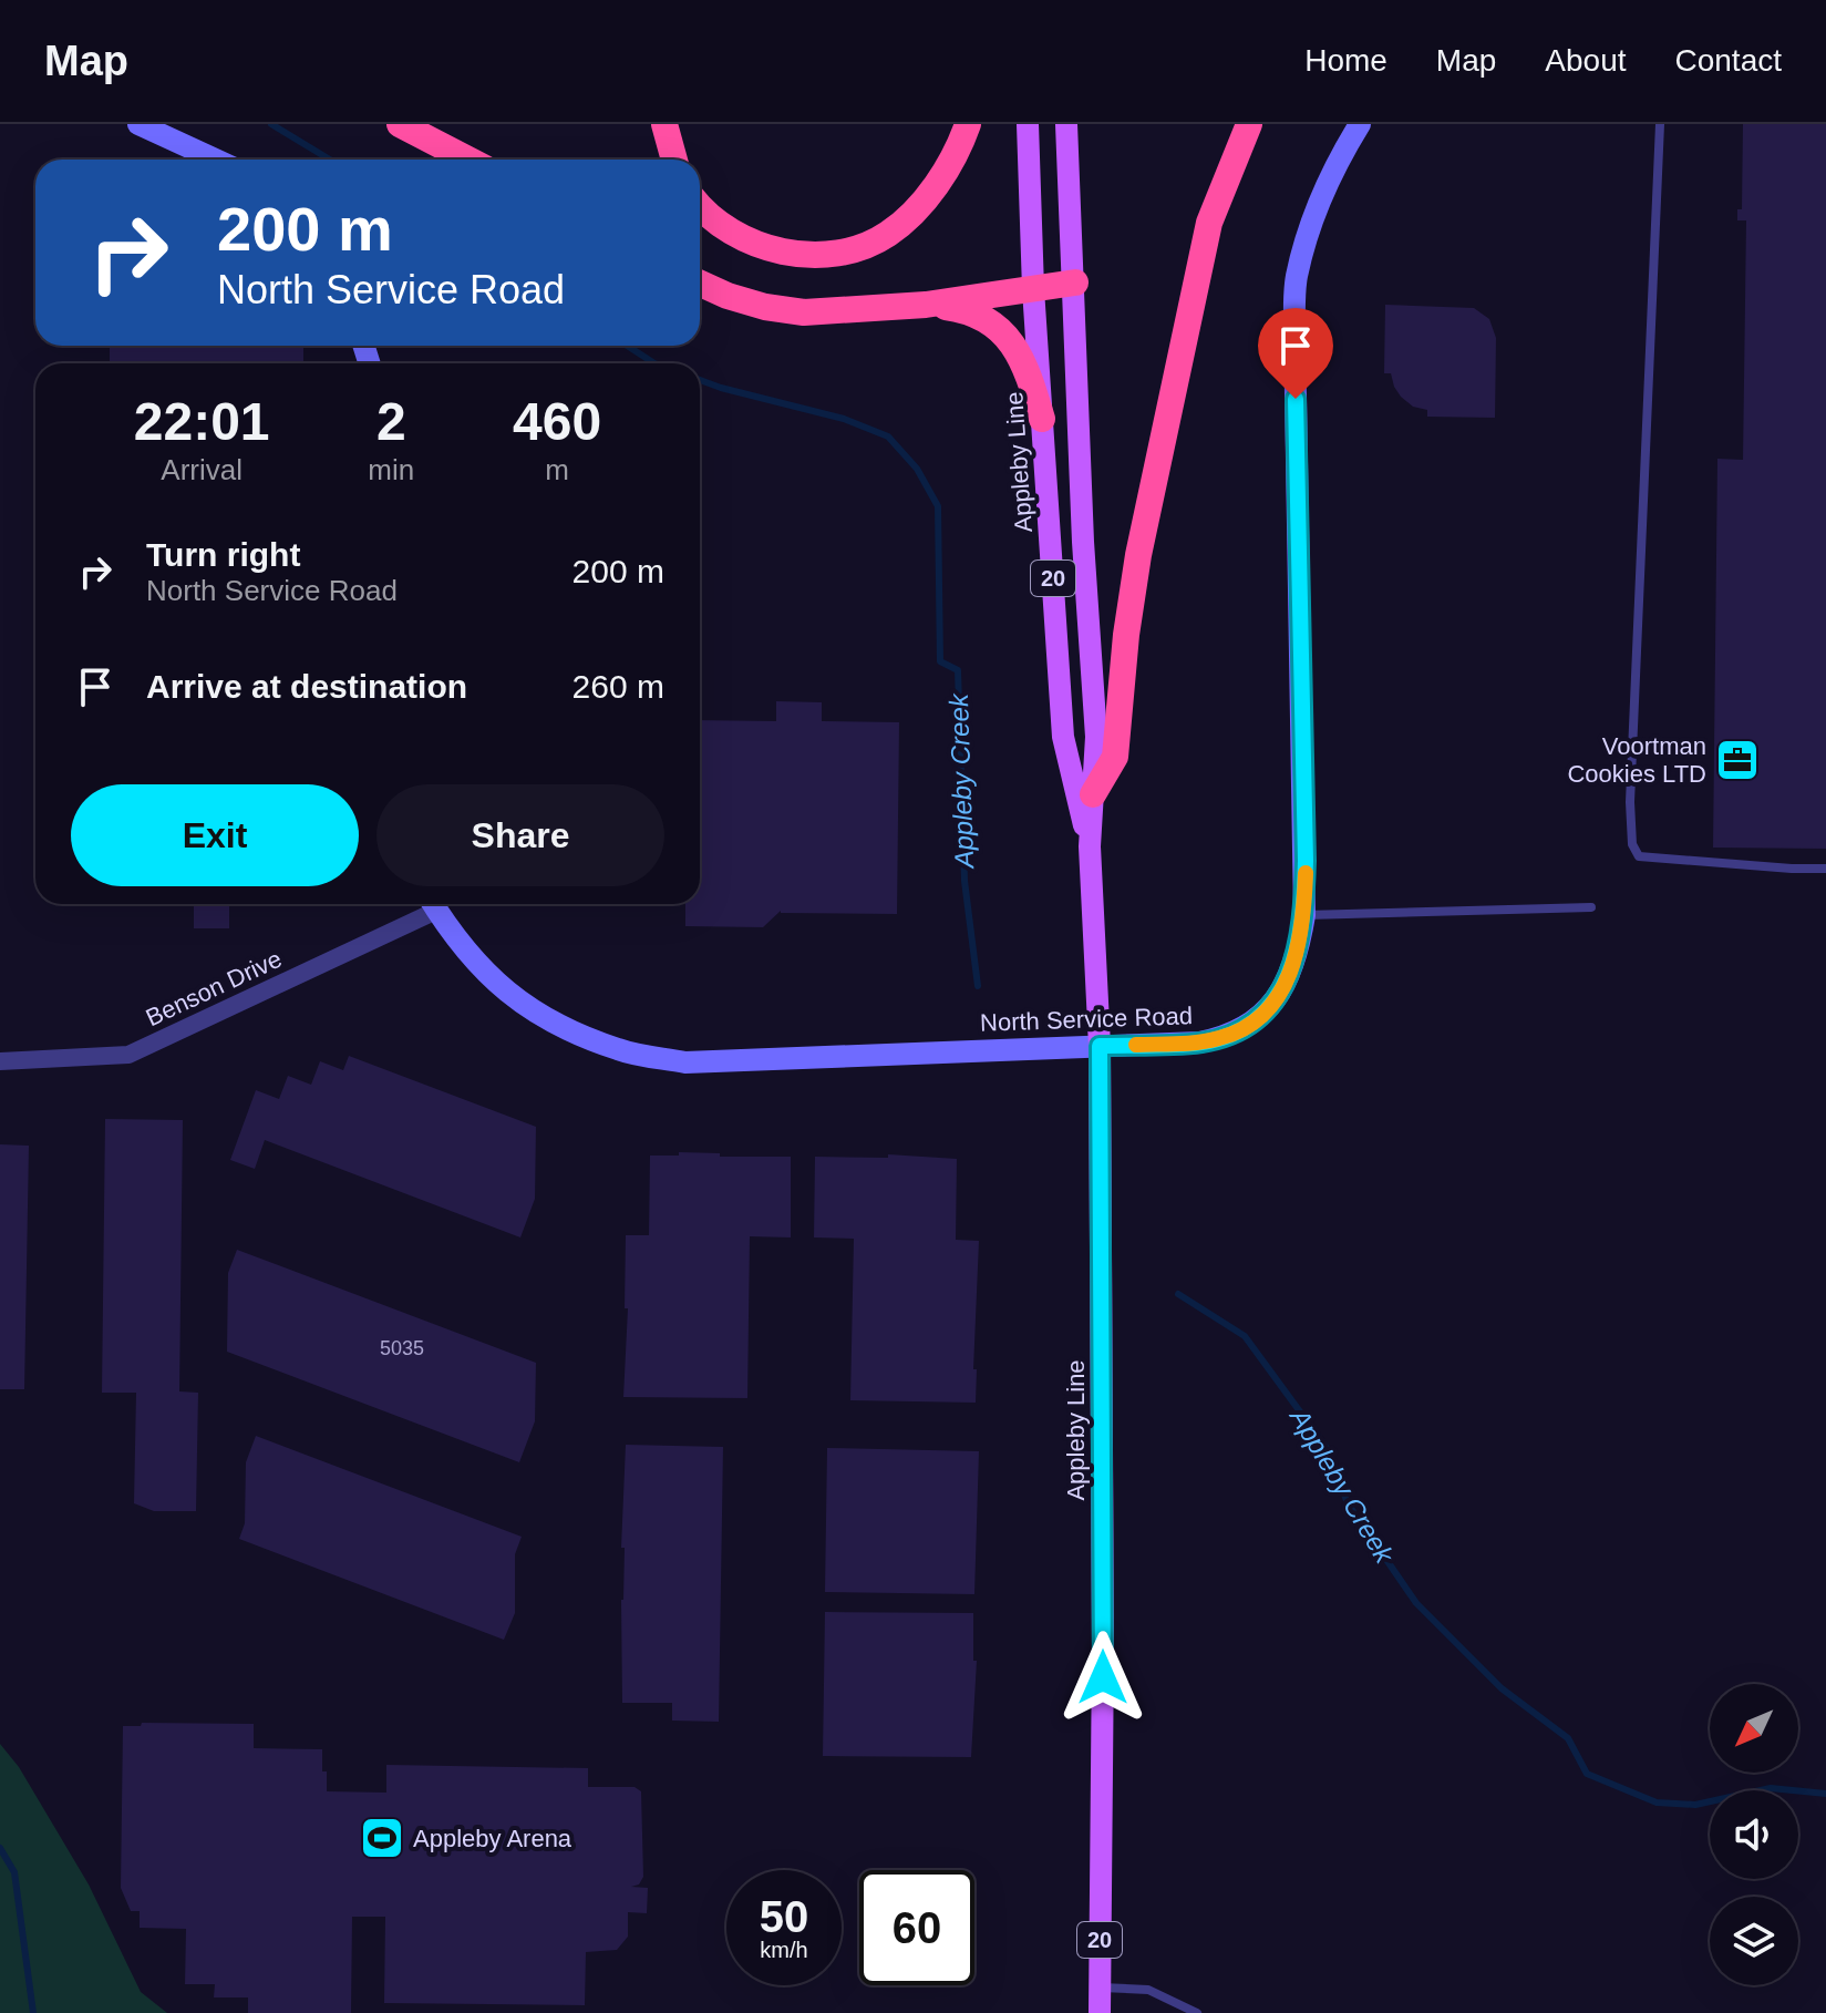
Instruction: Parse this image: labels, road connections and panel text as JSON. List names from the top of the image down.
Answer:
{
  "streets": {
    "main road": ["Appleby Line", "20"],
    "street": ["Benson Drive", "North Service Road"]
  },
  "crossings": [
    ["Appleby Line", "North Service Road"]
  ],
  "water": ["Appleby Creek"],
  "places": {
    "office": ["Voortman Cookies LTD"],
    "sports": ["Appleby Arena"]
  },
  "house_numbers": ["5035"],
  "north": "bottom left",
  "page": {
    "header": "Map",
    "nav": [
      "Home",
      "Map",
      "About",
      "Contact"
    ],
    "turn": ["200 m", "North Service Road"],
    "eta": [
      "22:01",
      "Arrival",
      "2",
      "min",
      "460",
      "m"
    ],
    "list": [
      {
        "name": "Turn right",
        "note": "North Service Road",
        "value": "200 m"
      },
      {
        "name": "Arrive at destination",
        "value": "260 m"
      }
    ],
    "buttons": ["Exit", "Share"],
    "speed": "50 km/h",
    "limit": "60"
  }
}
